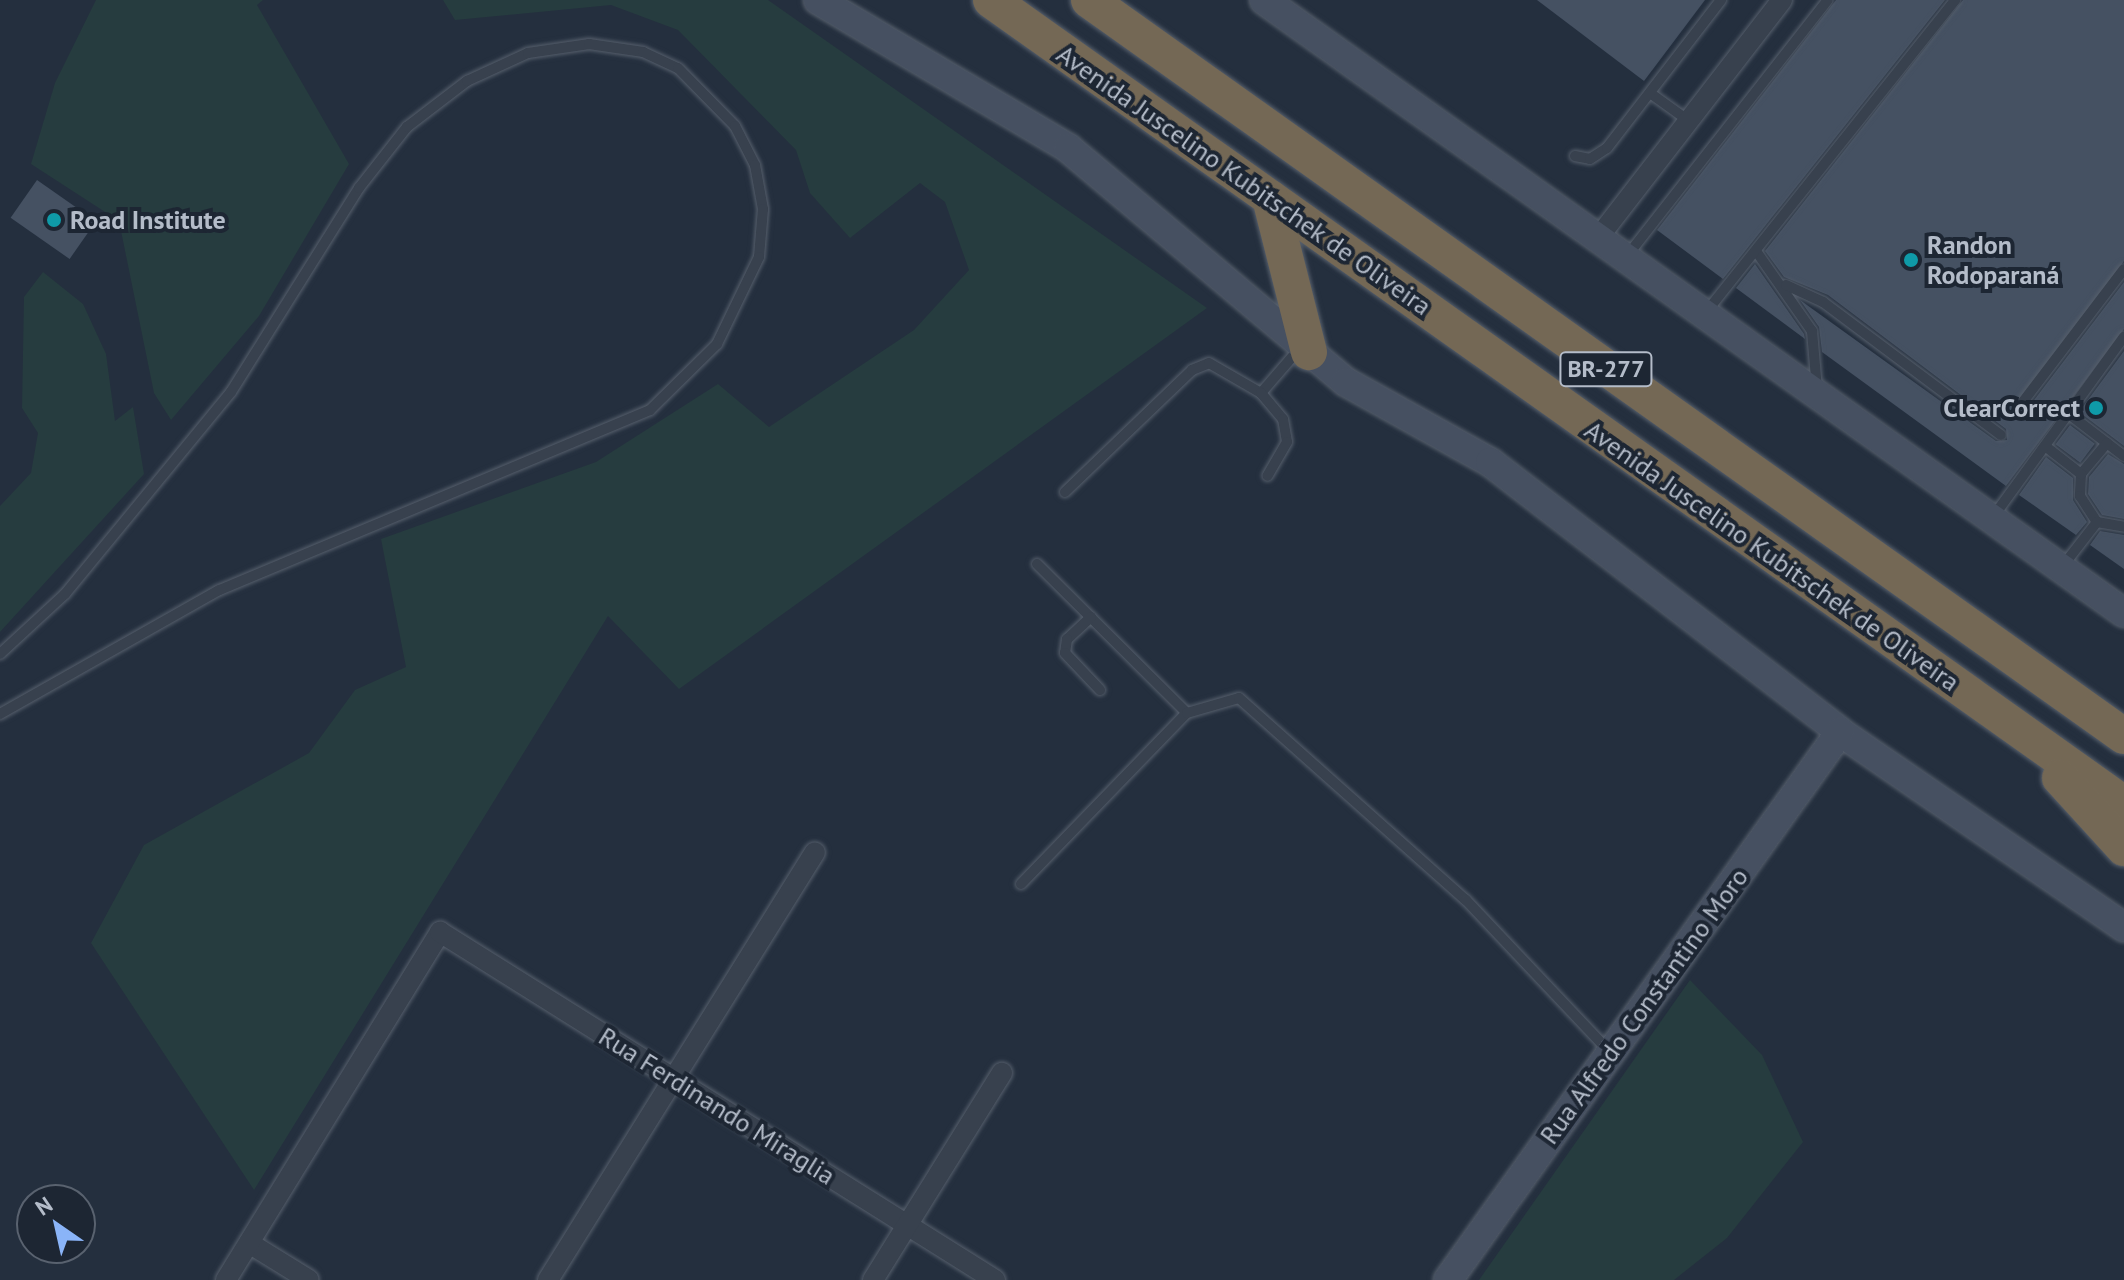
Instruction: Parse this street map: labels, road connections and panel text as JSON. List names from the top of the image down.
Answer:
{
  "streets": {
    "highway": ["Avenida Juscelino Kubitschek de Oliveira", "BR-277"],
    "street": ["Rua Alfredo Constantino Moro", "Rua Ferdinando Miraglia"]
  },
  "places": ["Road Institute", "Randon Rodoparaná", "ClearCorrect"],
  "north": "top left"
}
